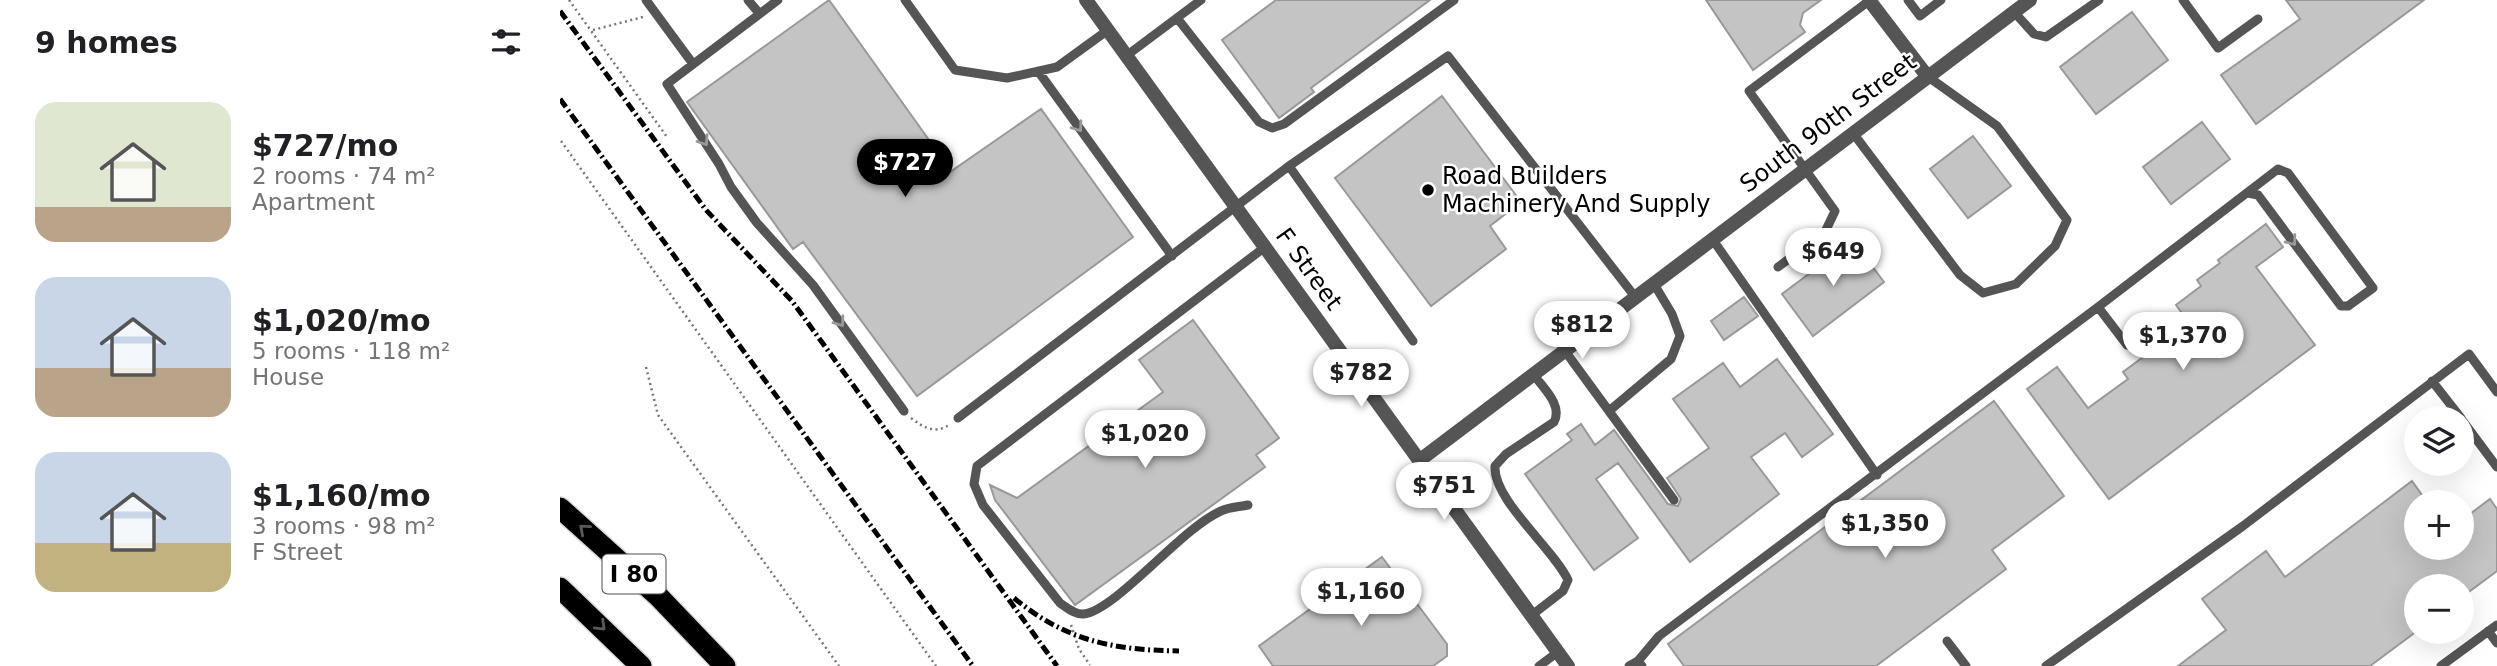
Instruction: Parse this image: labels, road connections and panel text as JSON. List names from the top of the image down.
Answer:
{
  "streets": {
    "highway": ["I 80"],
    "street": ["South 90th Street", "F Street"]
  },
  "crossings": [
    ["South 90th Street", "F Street"]
  ],
  "places": ["Road Builders Machinery And Supply"],
  "page": {
    "heading": "9 homes",
    "list": [
      {
        "name": "$727/mo",
        "note": "2 rooms · 74 m² · Apartment"
      },
      {
        "name": "$1,020/mo",
        "note": "5 rooms · 118 m² · House"
      },
      {
        "name": "$1,160/mo",
        "note": "3 rooms · 98 m² · F Street"
      }
    ],
    "price": [
      "$727",
      "$649",
      "$812",
      "$1,370",
      "$782",
      "$1,020",
      "$751",
      "$1,350",
      "$1,160"
    ],
    "map_buttons": ["+", "−"]
  }
}
